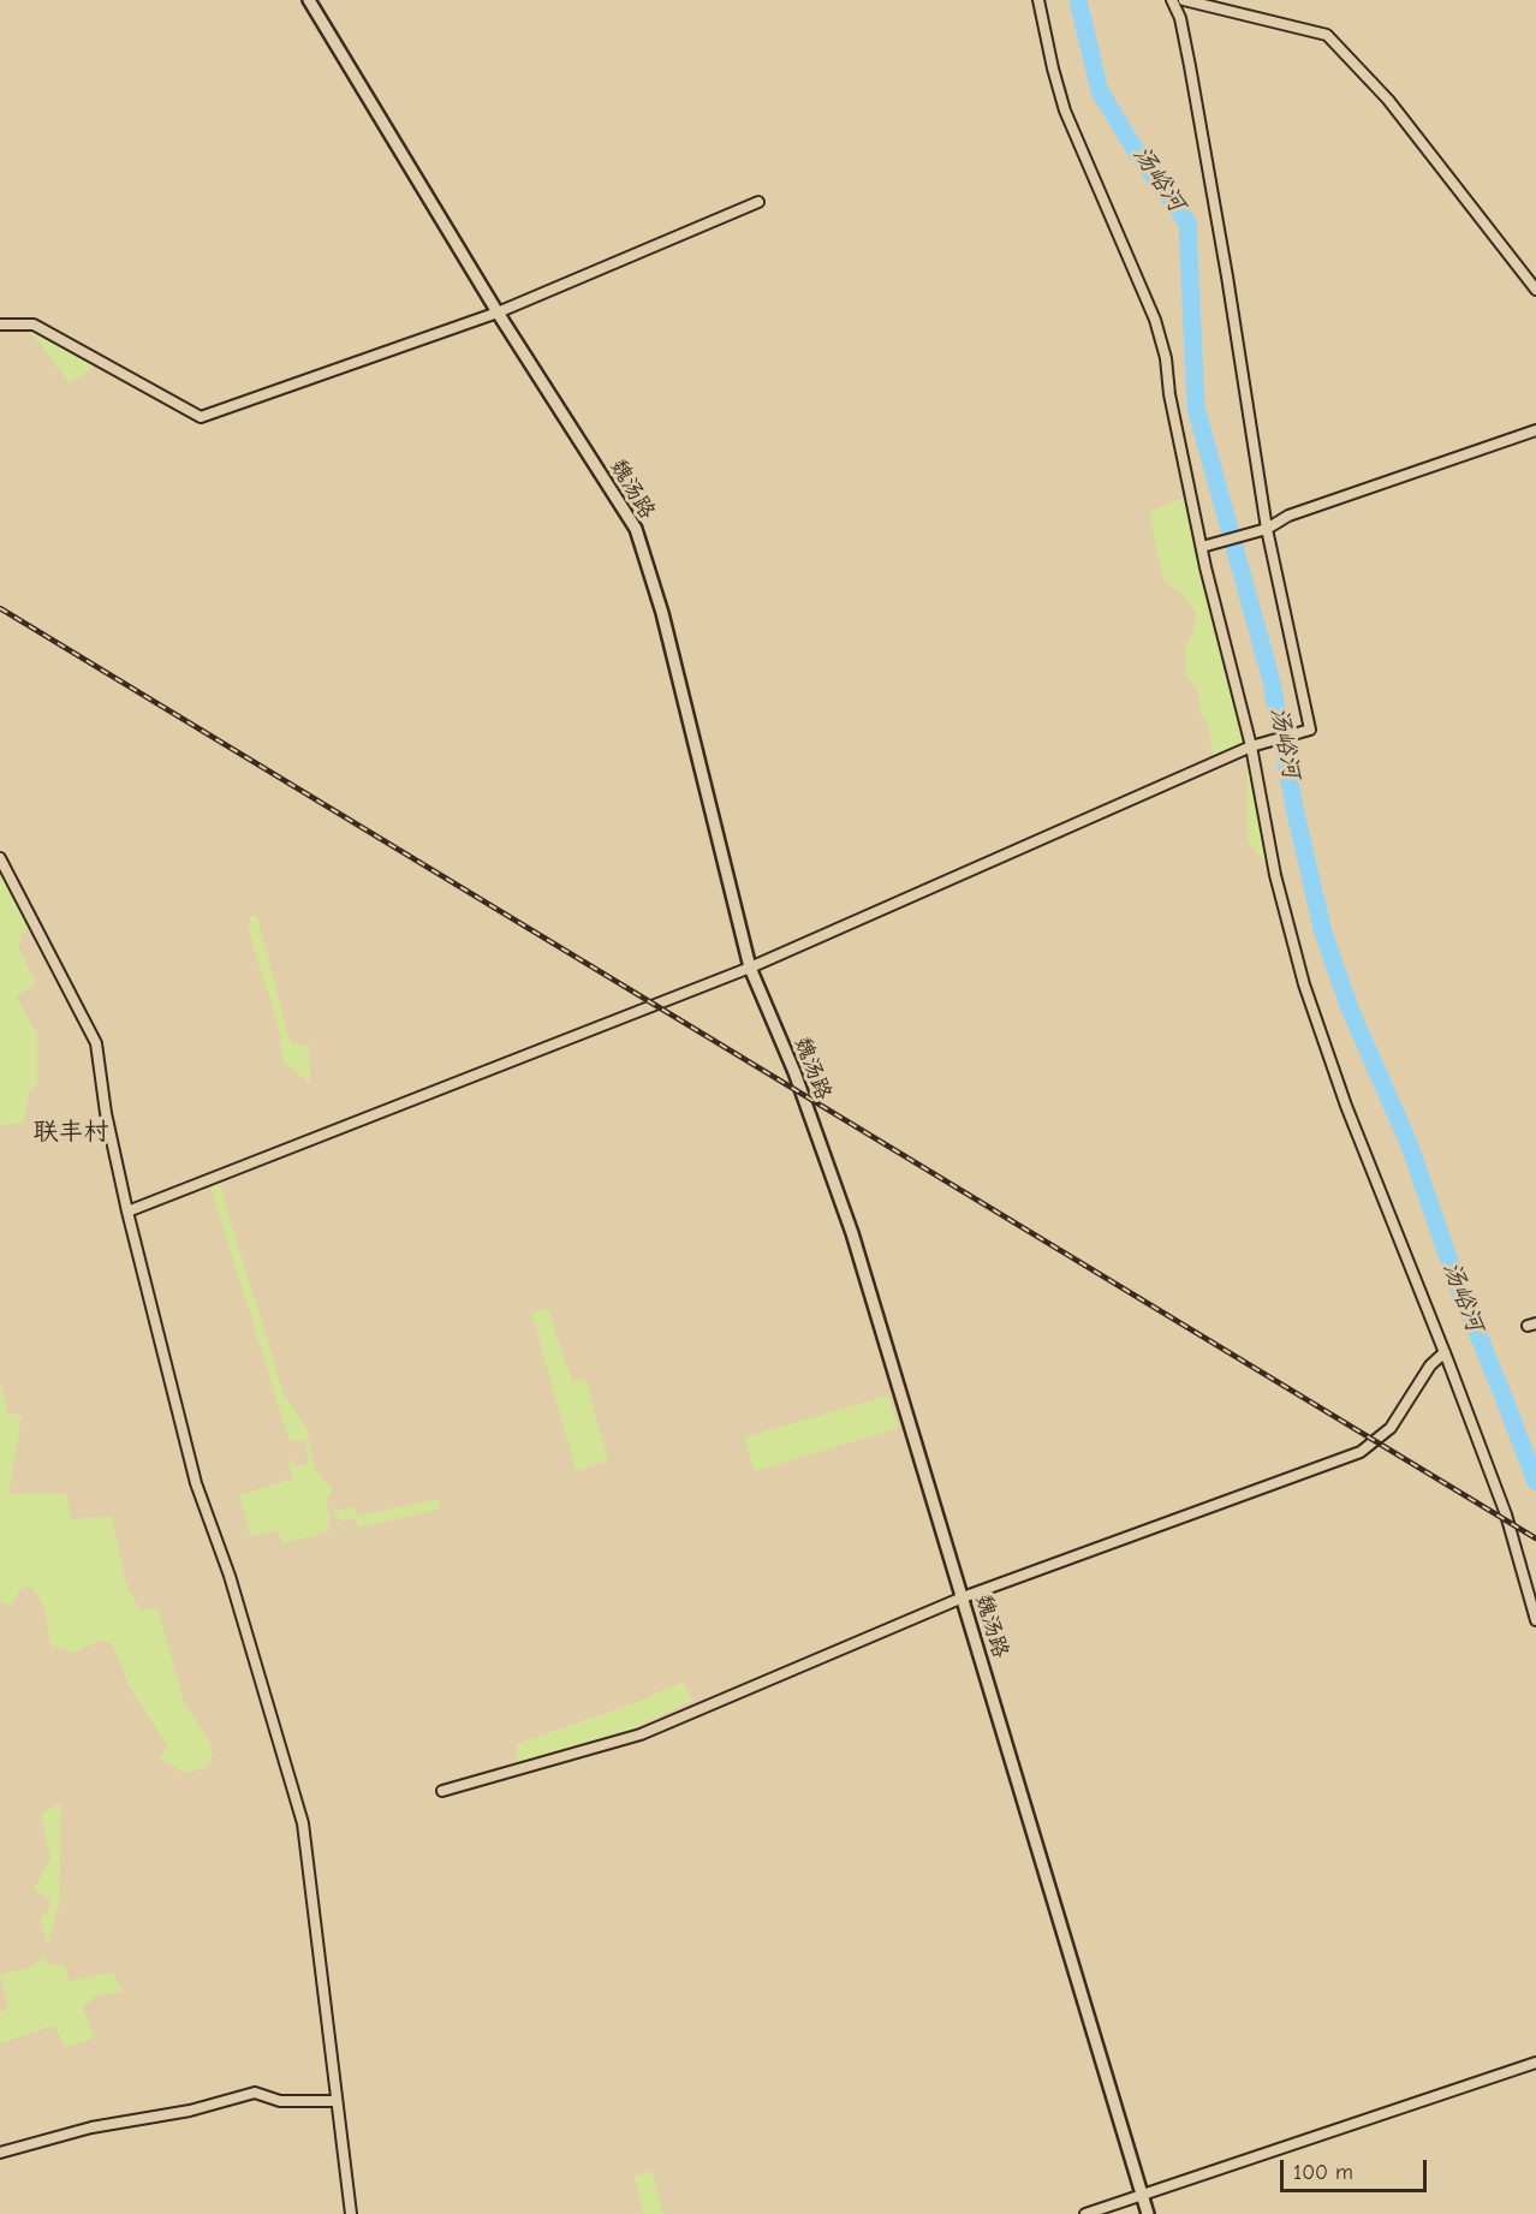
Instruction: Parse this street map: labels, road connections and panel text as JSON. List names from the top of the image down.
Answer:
{
  "streets": {
    "street": ["魏汤路"]
  },
  "districts": ["联丰村"],
  "water": ["汤峪河"],
  "scale_bar": "100 m"
}
